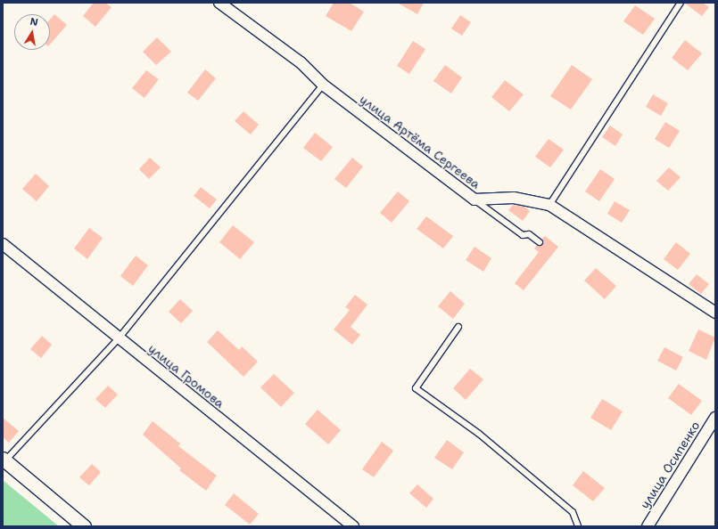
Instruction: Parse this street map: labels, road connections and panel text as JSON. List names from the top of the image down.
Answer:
{
  "streets": {
    "street": ["улица Артёма Сергеева", "улица Громова", "улица Осипенко"]
  },
  "north": "top"
}
